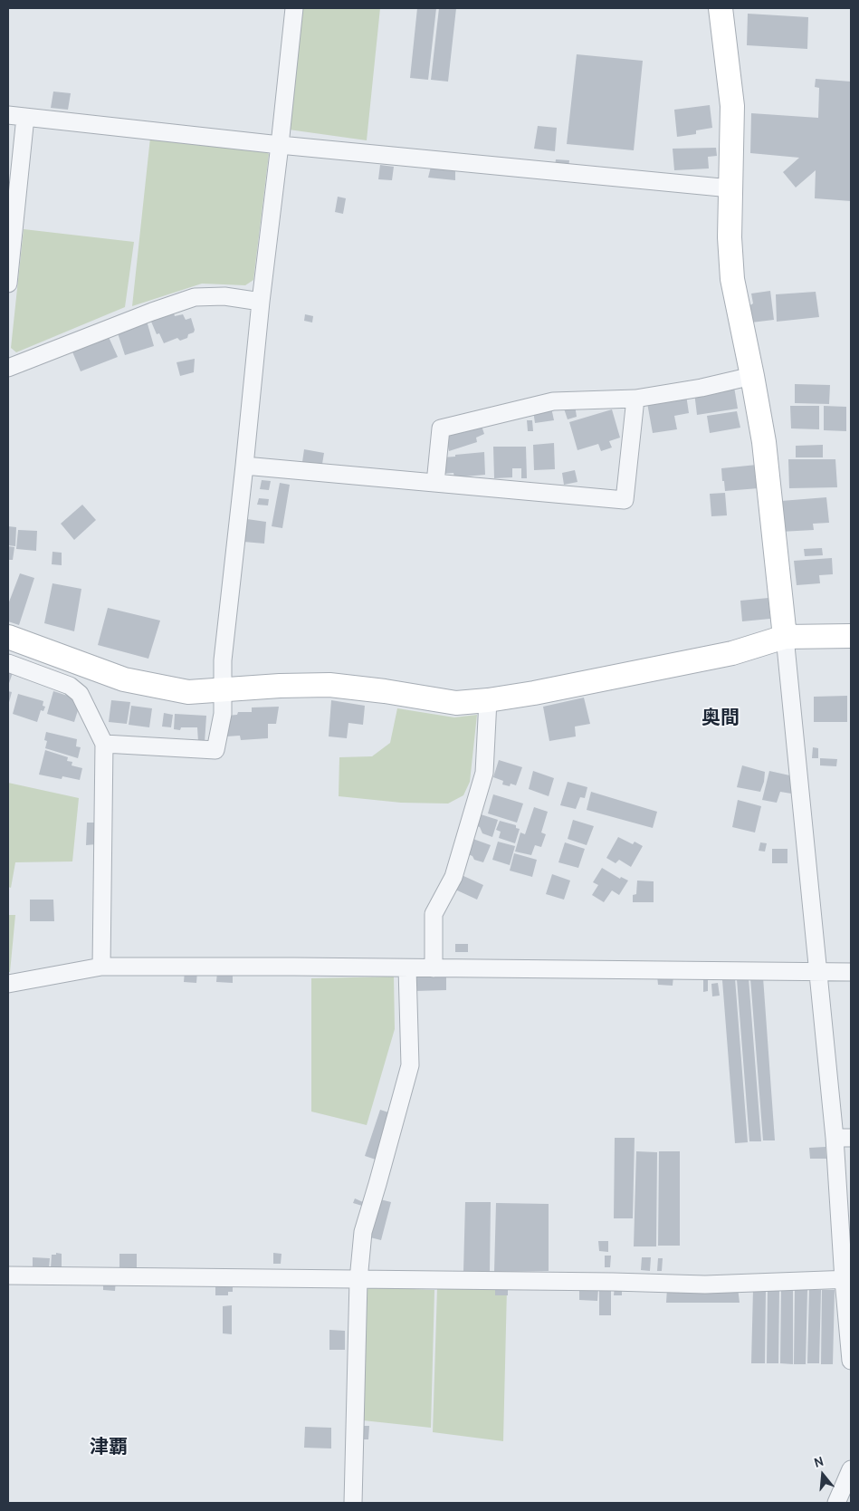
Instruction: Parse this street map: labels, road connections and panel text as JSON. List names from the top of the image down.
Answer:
{
  "districts": ["奥間", "津覇"],
  "north": "top"
}
